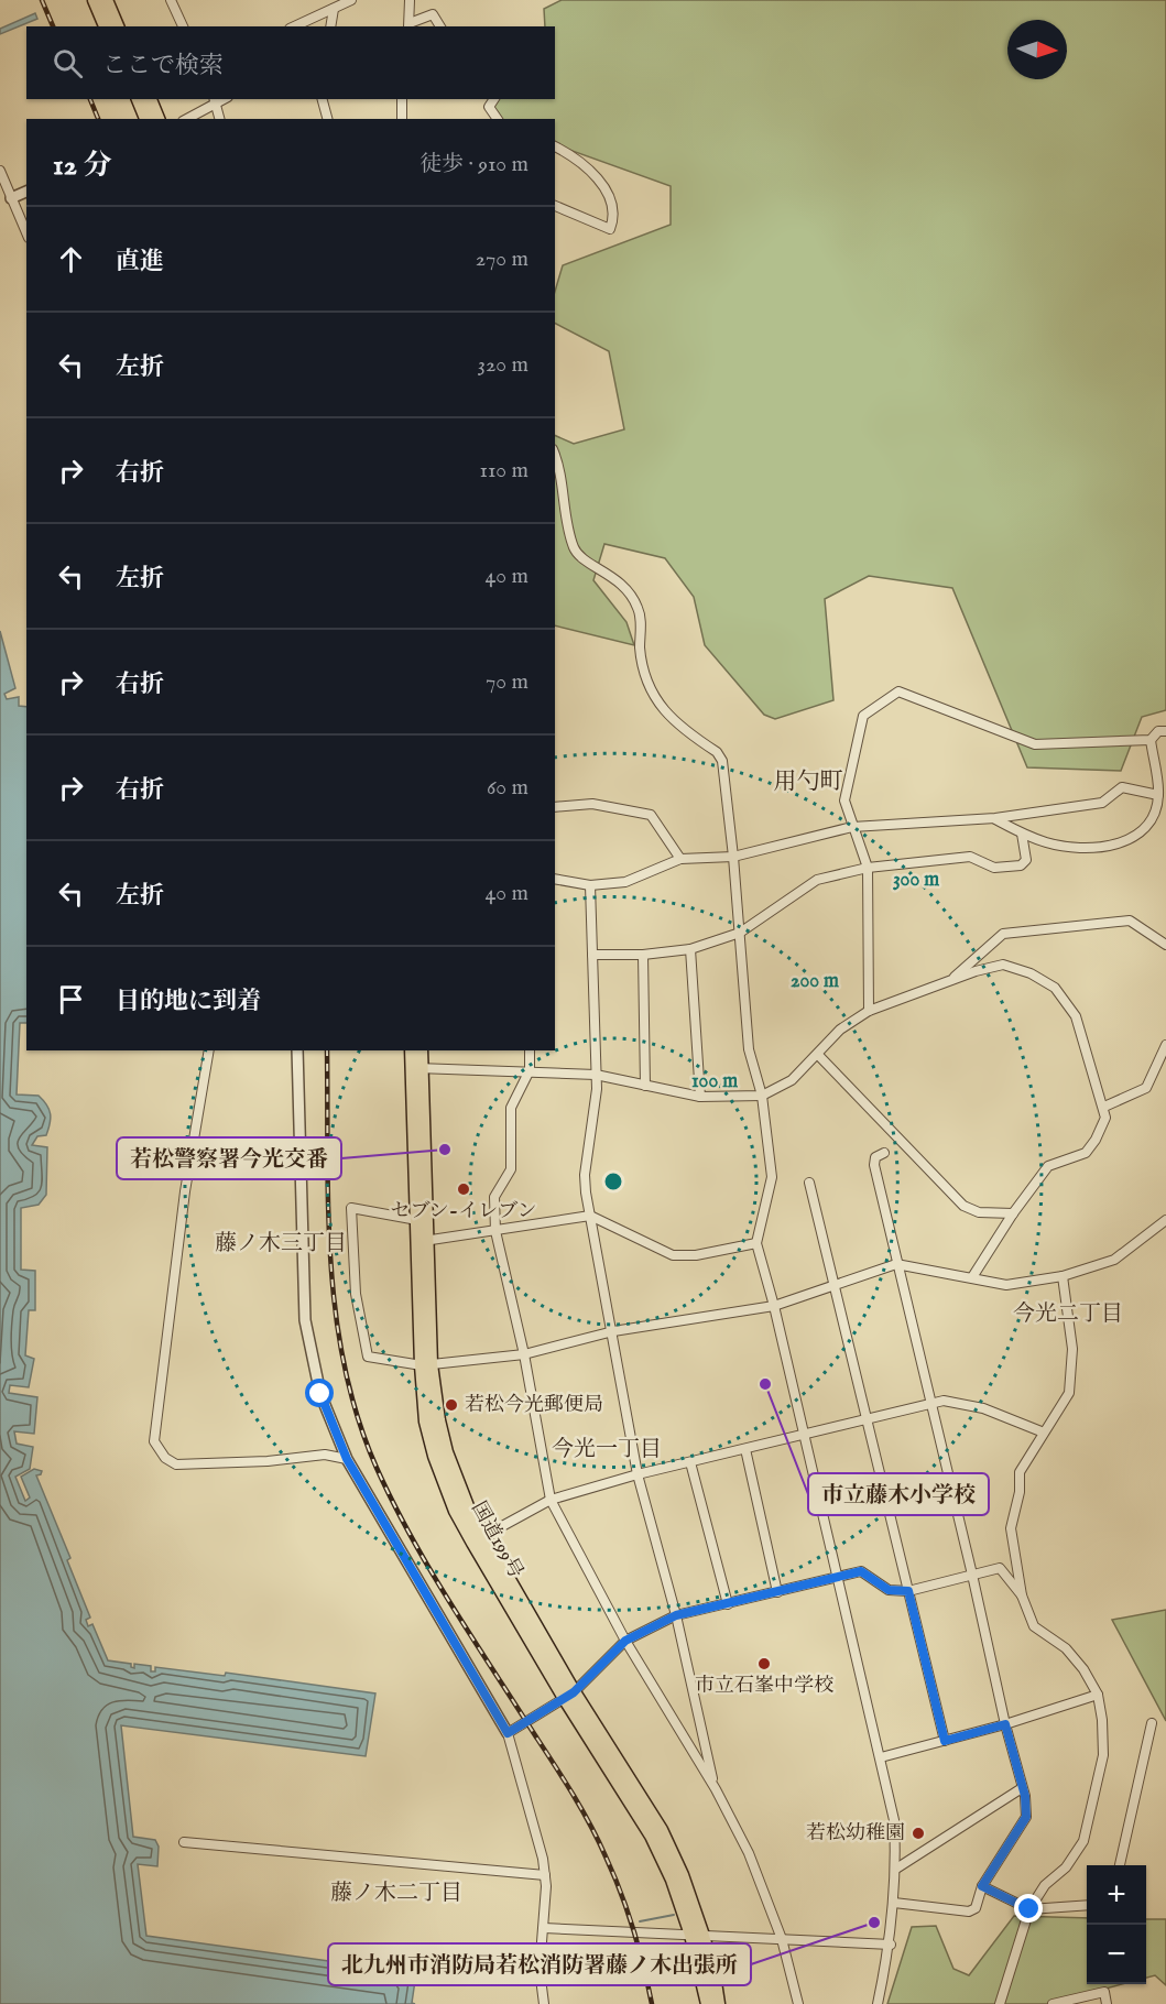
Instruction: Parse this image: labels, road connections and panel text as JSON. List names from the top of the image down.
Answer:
{
  "streets": {
    "highway": ["国道199号"]
  },
  "districts": [
    "用勺町",
    "藤ノ木三丁目",
    "今光二丁目",
    "今光一丁目",
    "藤ノ木二丁目"
  ],
  "places": [
    "若松警察署今光交番",
    "セブン-イレブン",
    "市立藤木小学校",
    "若松今光郵便局",
    "市立石峯中学校",
    "若松幼稚園",
    "北九州市消防局若松消防署藤ノ木出張所"
  ],
  "north": "right",
  "page": {
    "search": "ここで検索",
    "heading": ["12 分", "徒歩 · 910 m"],
    "list": [
      ["直進", "270 m"],
      ["左折", "320 m"],
      ["右折", "110 m"],
      ["左折", "40 m"],
      ["右折", "70 m"],
      ["右折", "60 m"],
      ["左折", "40 m"],
      "目的地に到着"
    ],
    "map_buttons": ["+", "−"]
  },
  "rings": ["300 m", "200 m", "100 m"]
}
